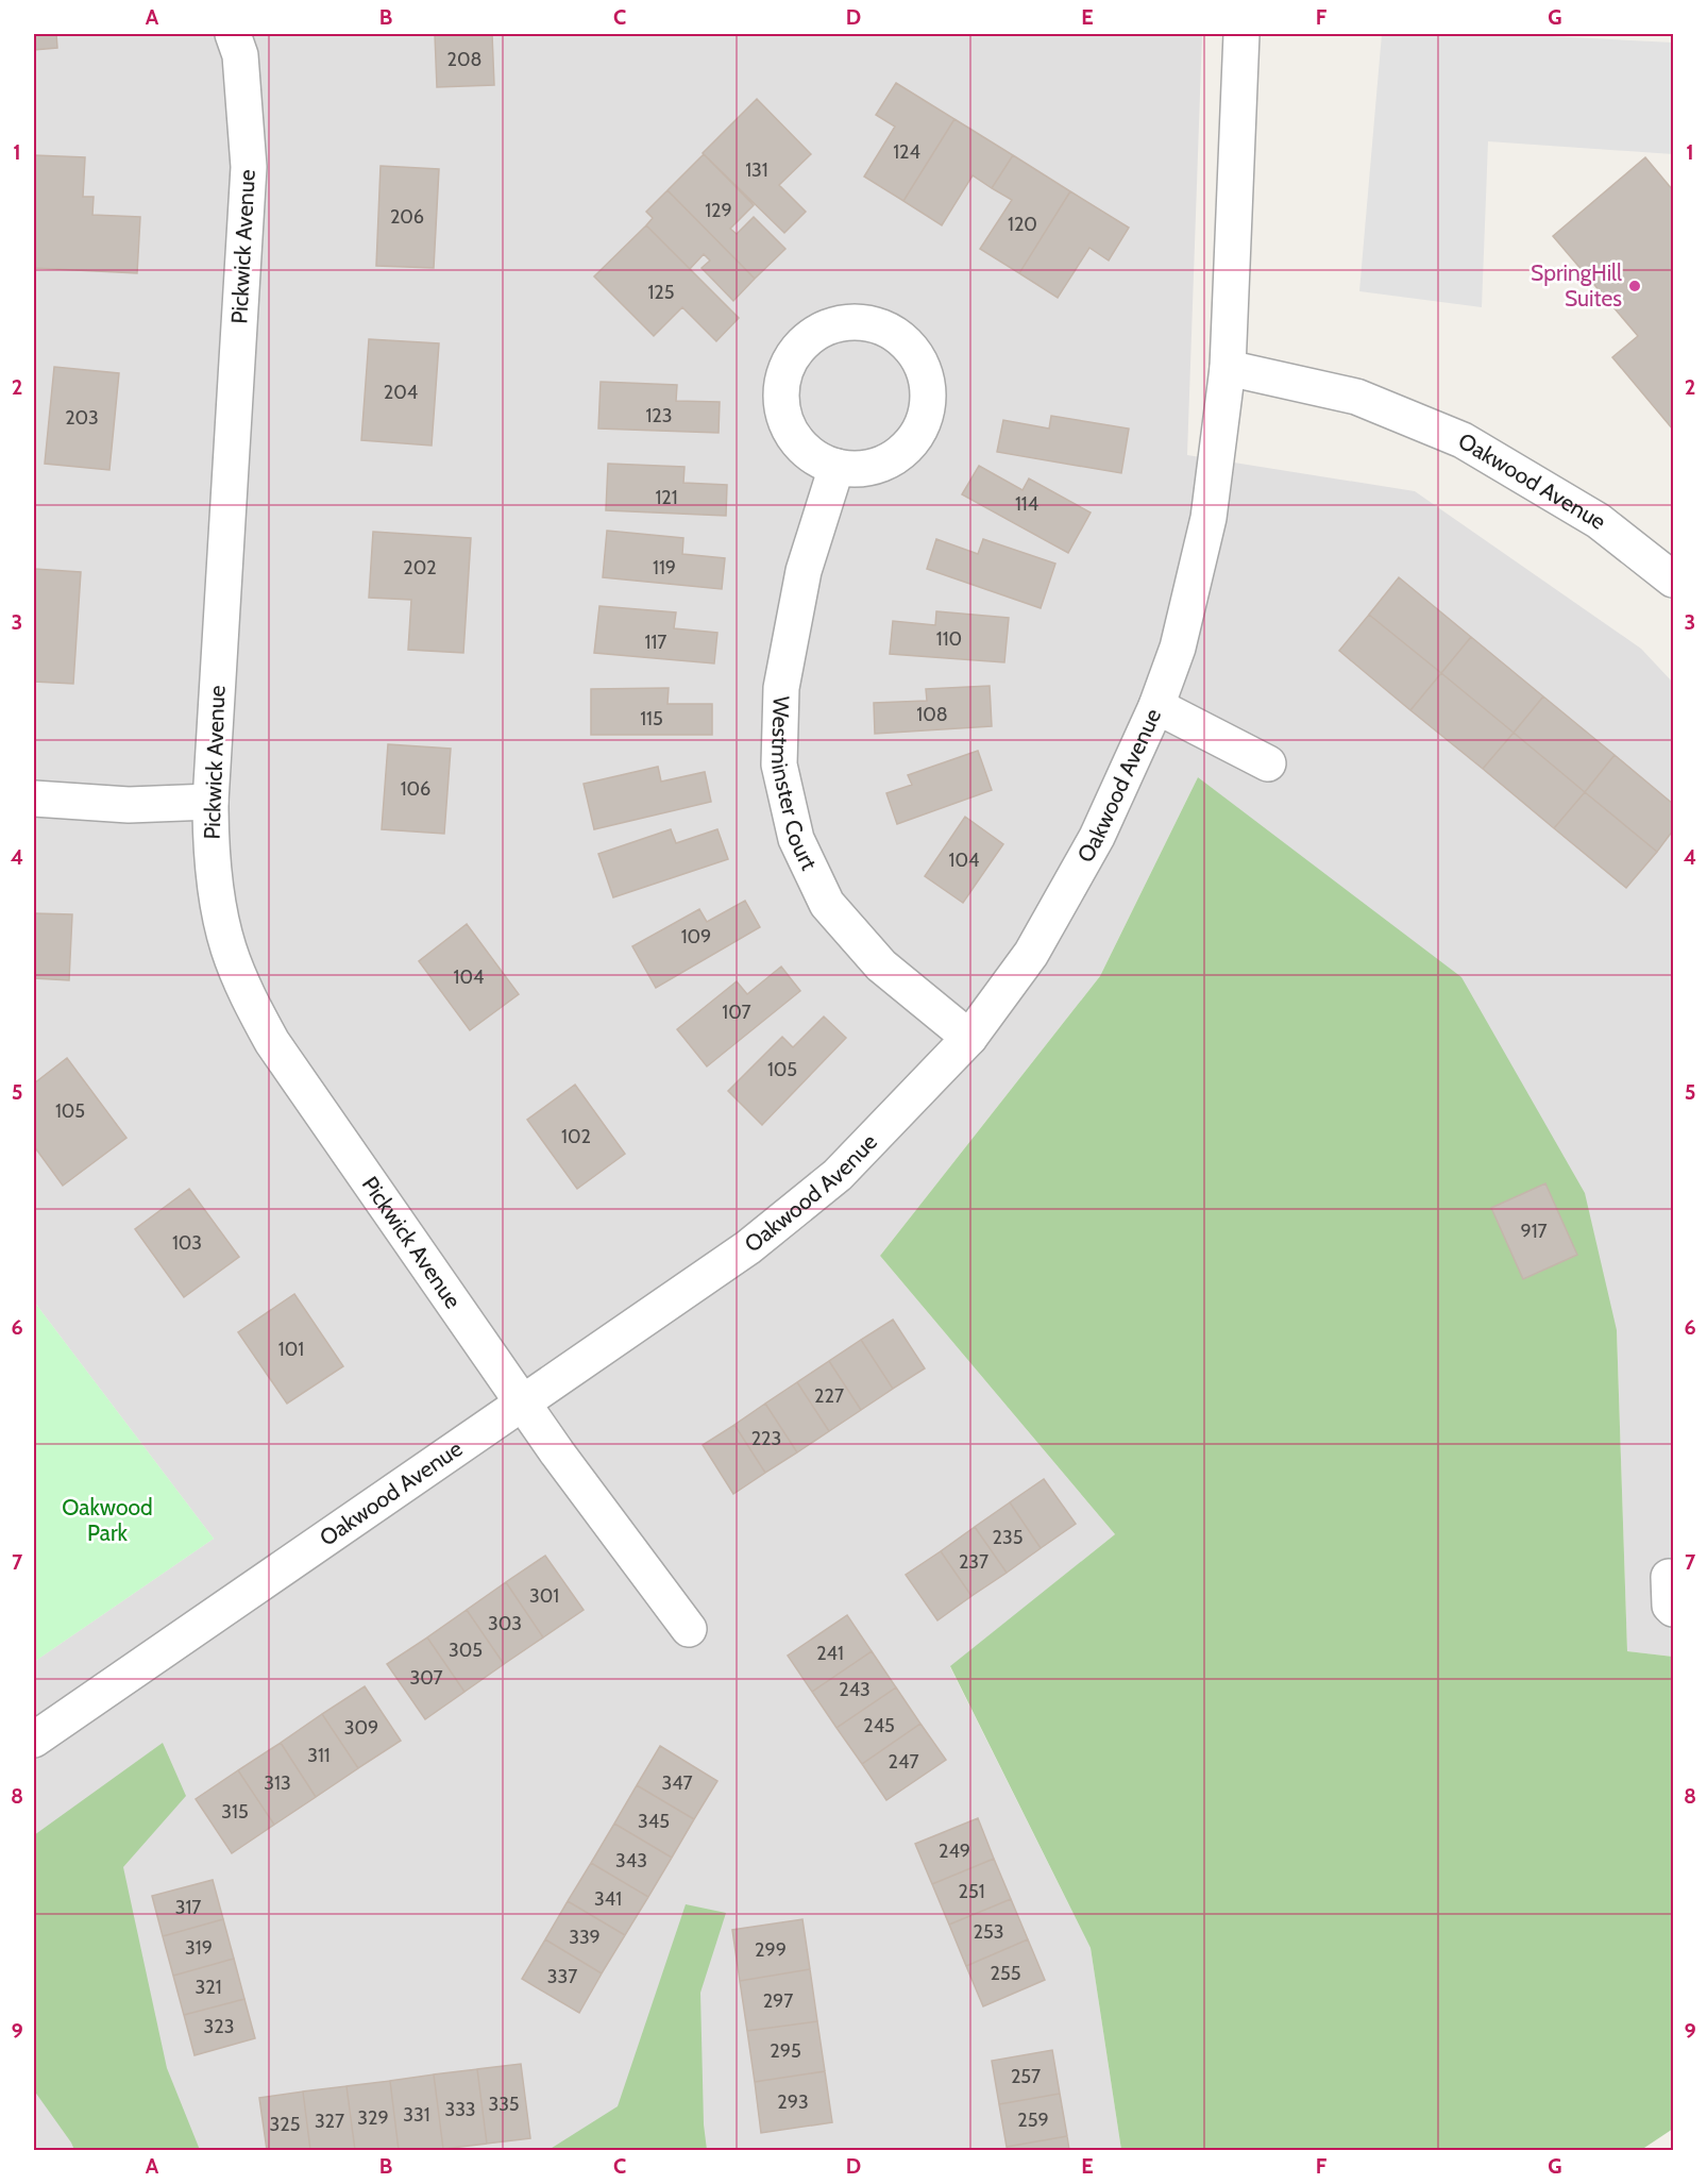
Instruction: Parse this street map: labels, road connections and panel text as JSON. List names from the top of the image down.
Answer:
{
  "streets": {
    "street": ["Pickwick Avenue", "Oakwood Avenue", "Westminster Court"]
  },
  "crossings": [
    ["Pickwick Avenue", "Oakwood Avenue"],
    ["Oakwood Avenue", "Westminster Court"]
  ],
  "parks": ["Oakwood Park"],
  "places": ["SpringHill Suites"],
  "house_numbers": [
    "208",
    "124",
    "131",
    "129",
    "206",
    "120",
    "125",
    "204",
    "123",
    "203",
    "121",
    "114",
    "202",
    "119",
    "110",
    "117",
    "108",
    "115",
    "106",
    "104",
    "109",
    "104",
    "107",
    "105",
    "105",
    "102",
    "917",
    "103",
    "101",
    "227",
    "223",
    "235",
    "237",
    "301",
    "303",
    "305",
    "241",
    "307",
    "243",
    "245",
    "309",
    "311",
    "247",
    "313",
    "347",
    "315",
    "345",
    "249",
    "343",
    "251",
    "341",
    "317",
    "253",
    "339",
    "319",
    "299",
    "255",
    "337",
    "321",
    "297",
    "323",
    "295",
    "257",
    "293",
    "335",
    "333",
    "331",
    "329",
    "259",
    "327",
    "325"
  ],
  "grid": {
    "columns": [
      "A",
      "B",
      "C",
      "D",
      "E",
      "F",
      "G"
    ],
    "rows": [
      "1",
      "2",
      "3",
      "4",
      "5",
      "6",
      "7",
      "8",
      "9"
    ]
  }
}
